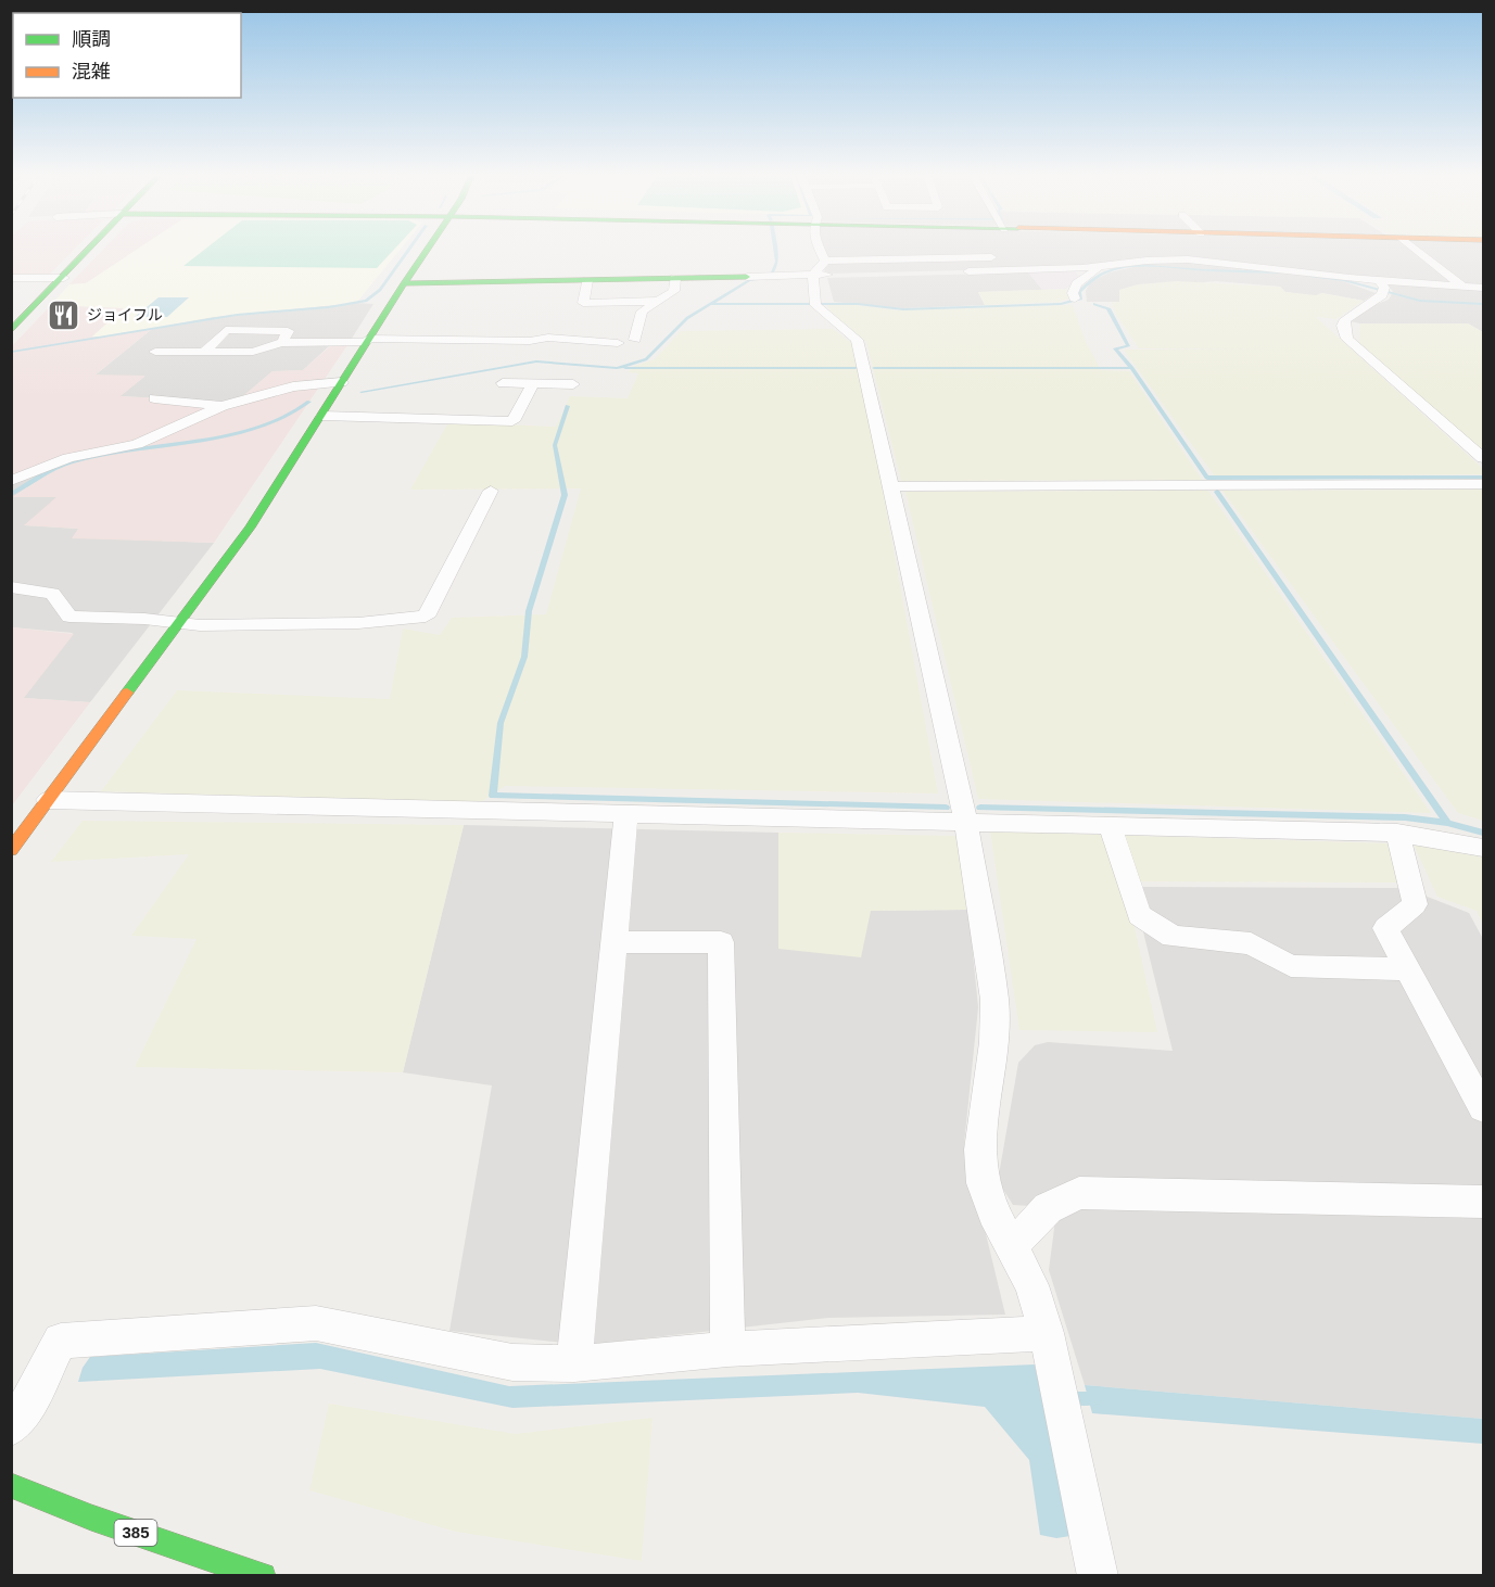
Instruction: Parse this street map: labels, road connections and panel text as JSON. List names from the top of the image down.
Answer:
{
  "streets": {
    "main road": ["385"]
  },
  "places": {
    "restaurant": ["ジョイフル"]
  },
  "legend": ["順調", "混雑"]
}
